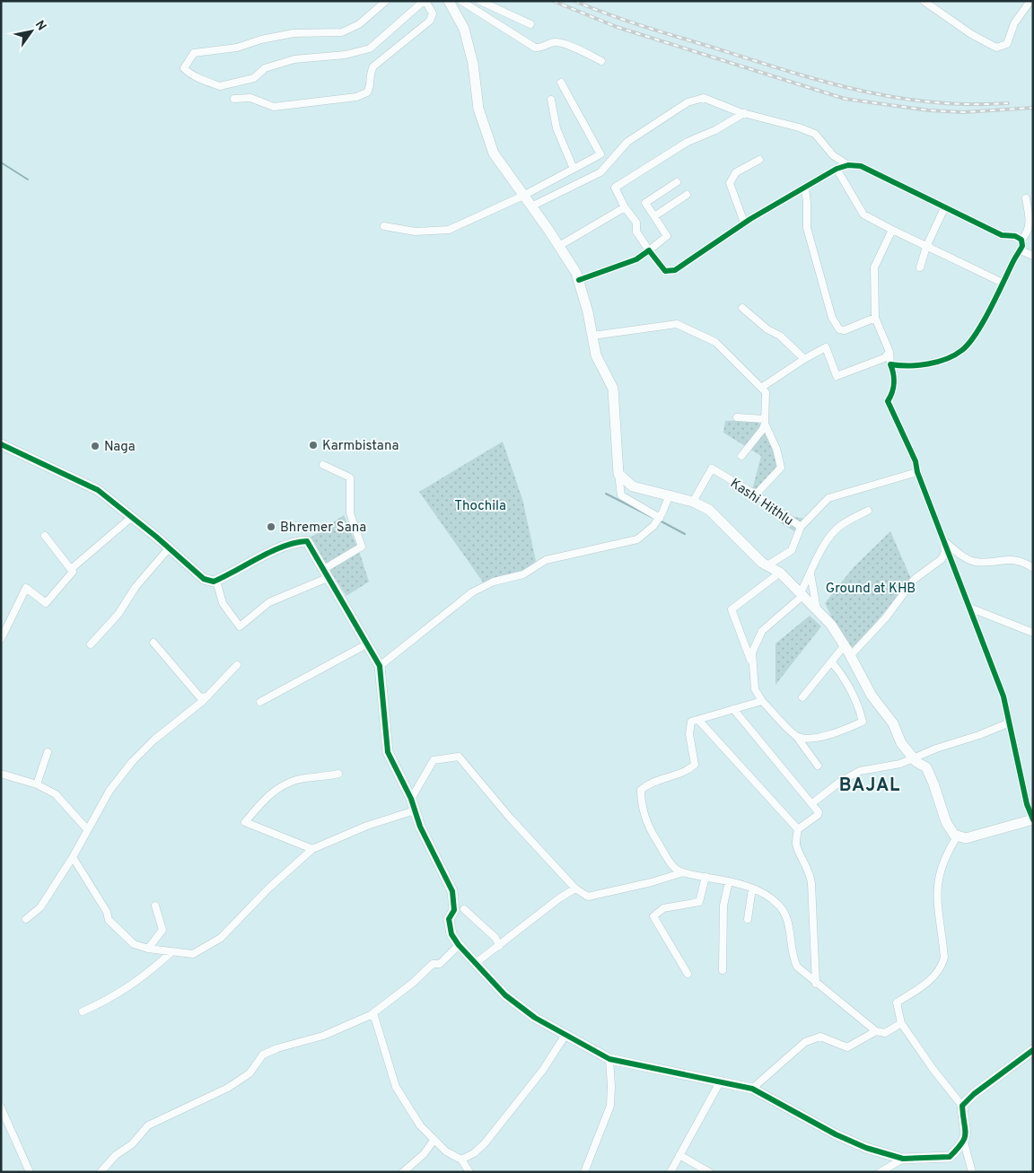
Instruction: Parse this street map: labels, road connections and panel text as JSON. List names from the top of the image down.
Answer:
{
  "streets": {
    "street": ["Kashi Hithlu"]
  },
  "districts": ["BAJAL"],
  "parks": ["Thochila", "Ground at KHB"],
  "places": ["Karmbistana", "Naga", "Bhremer Sana"],
  "north": "top right"
}
